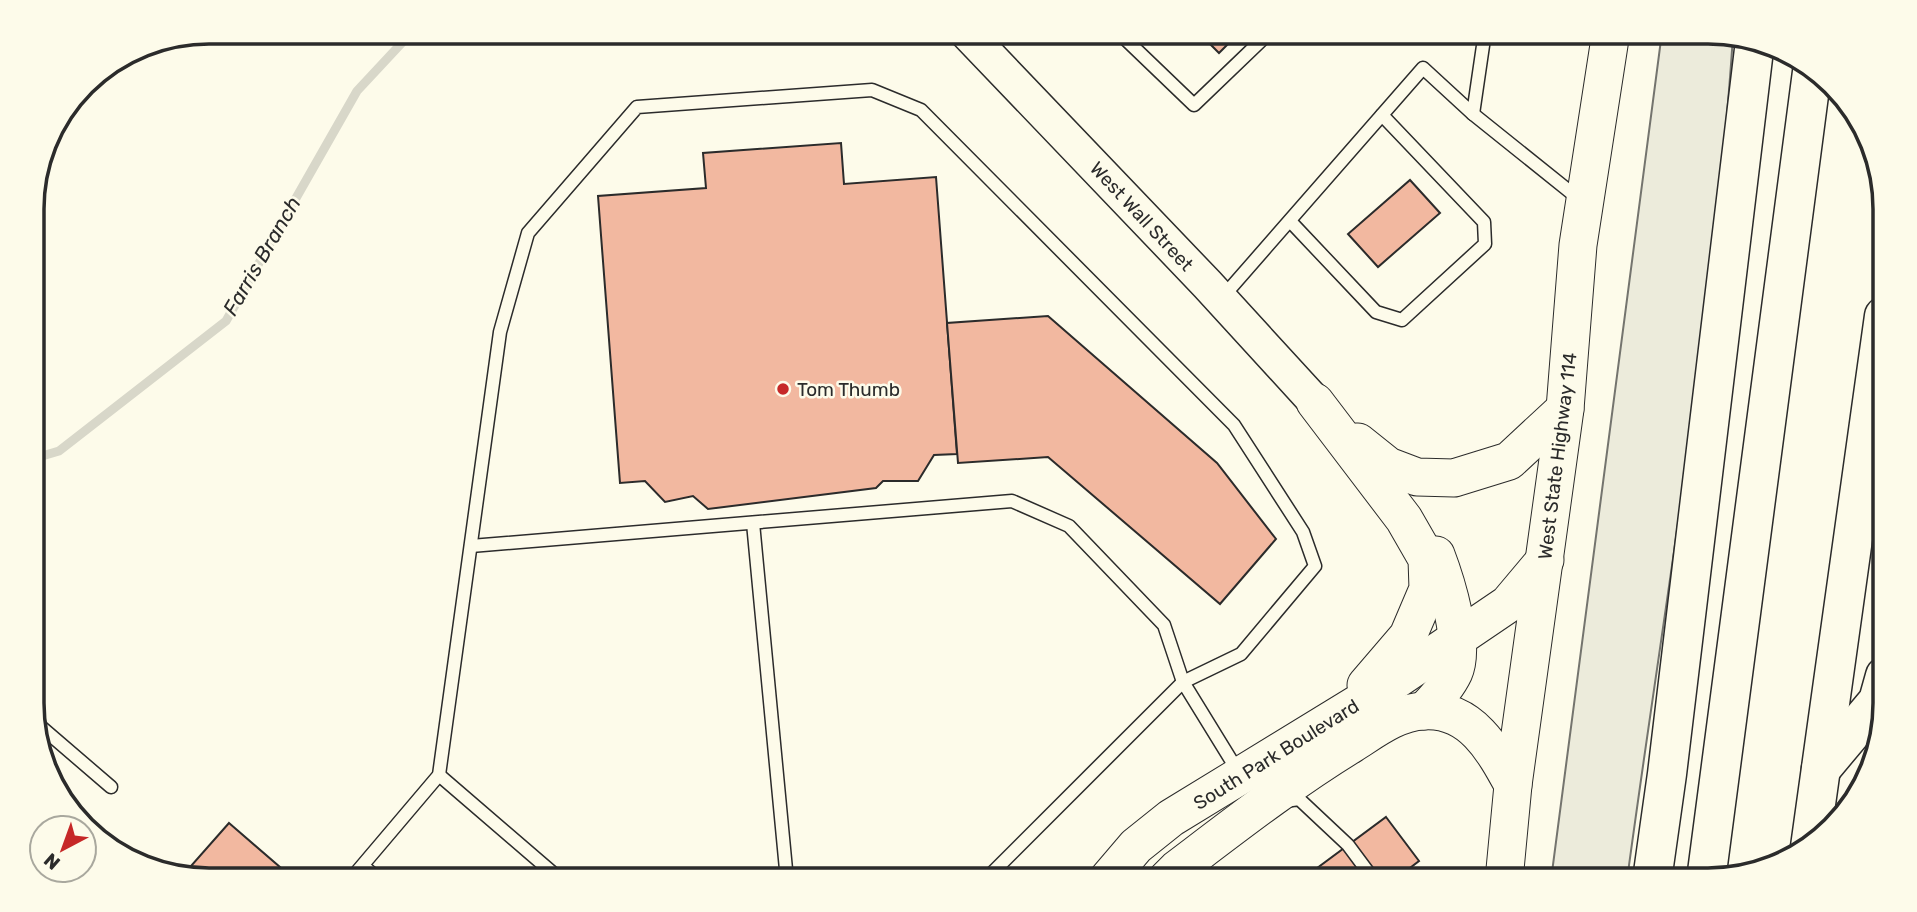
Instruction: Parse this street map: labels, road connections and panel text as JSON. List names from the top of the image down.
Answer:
{
  "streets": {
    "main road": ["West State Highway 114", "South Park Boulevard"],
    "street": ["West Wall Street"]
  },
  "crossings": [
    ["West State Highway 114", "South Park Boulevard"]
  ],
  "water": ["Farris Branch"],
  "places": ["Tom Thumb"],
  "north": "bottom left"
}
